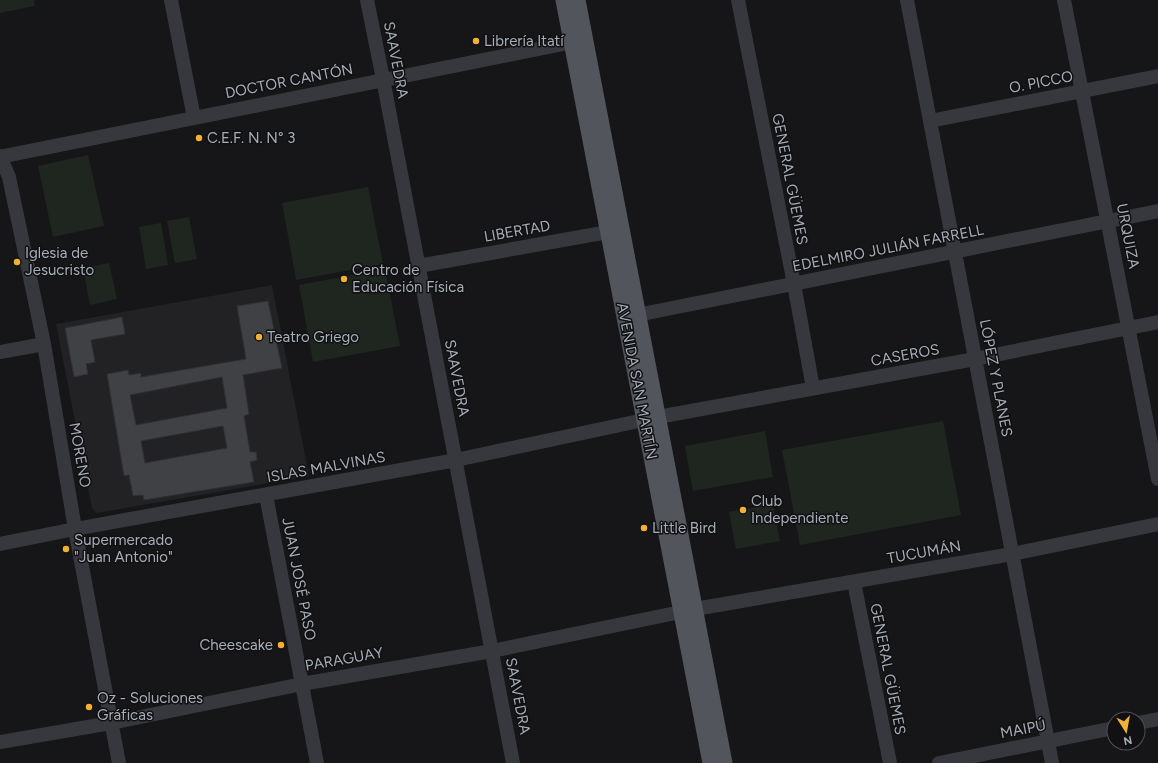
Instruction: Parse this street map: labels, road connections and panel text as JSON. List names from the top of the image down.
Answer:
{
  "streets": {
    "main road": ["AVENIDA SAN MARTÍN"],
    "street": [
      "SAAVEDRA",
      "DOCTOR CANTÓN",
      "O. PICCO",
      "GENERAL GÜEMES",
      "LIBERTAD",
      "URQUIZA",
      "EDELMIRO JULIÁN FARRELL",
      "CASEROS",
      "LÓPEZ Y PLANES",
      "MORENO",
      "ISLAS MALVINAS",
      "TUCUMÁN",
      "JUAN JOSÉ PASO",
      "PARAGUAY",
      "MAIPÚ"
    ]
  },
  "crossings": [
    ["SAAVEDRA", "DOCTOR CANTÓN"],
    ["SAAVEDRA", "LIBERTAD"],
    ["SAAVEDRA", "ISLAS MALVINAS"],
    ["SAAVEDRA", "PARAGUAY"],
    ["DOCTOR CANTÓN", "AVENIDA SAN MARTÍN"],
    ["DOCTOR CANTÓN", "MORENO"],
    ["O. PICCO", "URQUIZA"],
    ["O. PICCO", "LÓPEZ Y PLANES"],
    ["GENERAL GÜEMES", "EDELMIRO JULIÁN FARRELL"],
    ["GENERAL GÜEMES", "CASEROS"],
    ["GENERAL GÜEMES", "TUCUMÁN"],
    ["LIBERTAD", "AVENIDA SAN MARTÍN"],
    ["URQUIZA", "EDELMIRO JULIÁN FARRELL"],
    ["URQUIZA", "CASEROS"],
    ["EDELMIRO JULIÁN FARRELL", "LÓPEZ Y PLANES"],
    ["EDELMIRO JULIÁN FARRELL", "AVENIDA SAN MARTÍN"],
    ["CASEROS", "LÓPEZ Y PLANES"],
    ["CASEROS", "AVENIDA SAN MARTÍN"],
    ["CASEROS", "ISLAS MALVINAS"],
    ["LÓPEZ Y PLANES", "TUCUMÁN"],
    ["LÓPEZ Y PLANES", "MAIPÚ"],
    ["AVENIDA SAN MARTÍN", "ISLAS MALVINAS"],
    ["AVENIDA SAN MARTÍN", "TUCUMÁN"],
    ["AVENIDA SAN MARTÍN", "PARAGUAY"],
    ["MORENO", "ISLAS MALVINAS"],
    ["MORENO", "PARAGUAY"],
    ["ISLAS MALVINAS", "JUAN JOSÉ PASO"],
    ["TUCUMÁN", "PARAGUAY"],
    ["JUAN JOSÉ PASO", "PARAGUAY"]
  ],
  "places": [
    "Librería Itatí",
    "C.E.F. N. N° 3",
    "Iglesia de Jesucristo",
    "Centro de Educación Física",
    "Teatro Griego",
    "Club Independiente",
    "Little Bird",
    "Supermercado \"Juan Antonio\"",
    "Cheescake",
    "Oz - Soluciones Gráficas"
  ],
  "north": "bottom"
}
